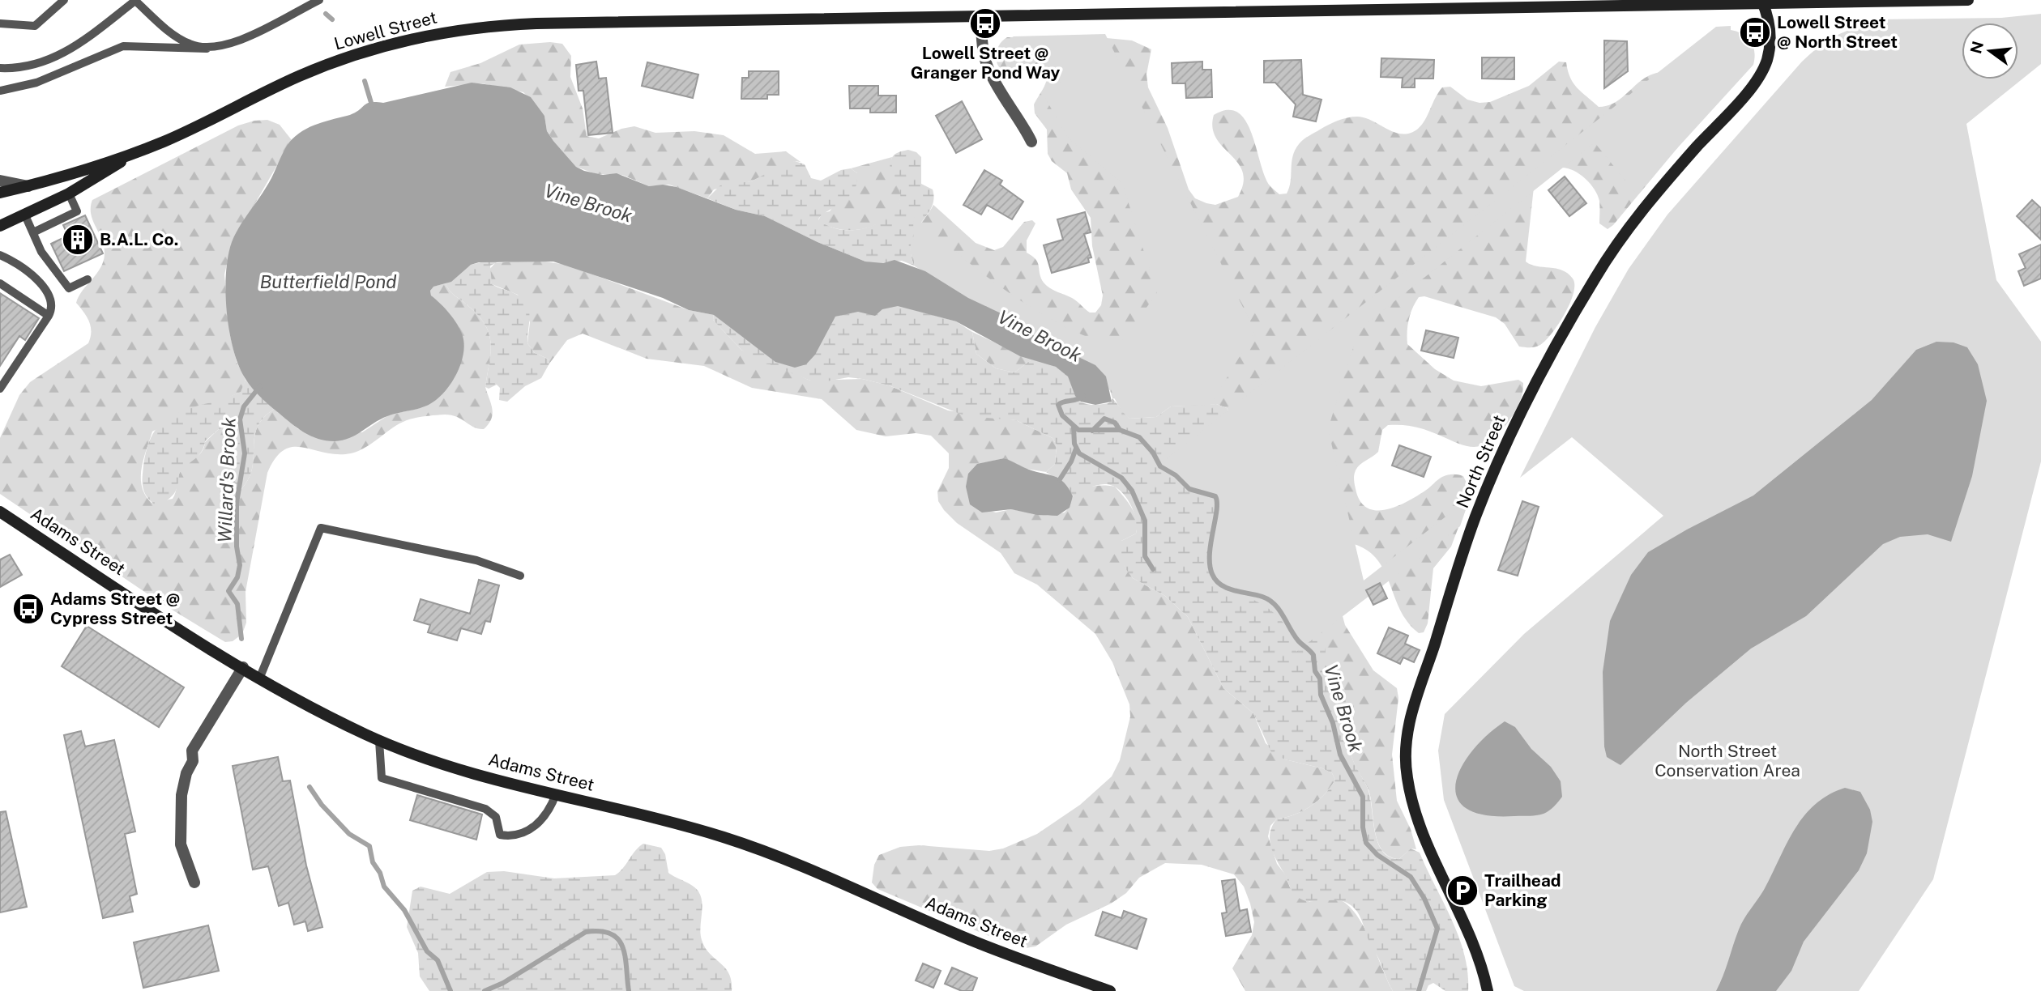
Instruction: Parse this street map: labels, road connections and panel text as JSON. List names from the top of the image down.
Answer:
{
  "streets": {
    "main road": ["Lowell Street", "North Street", "Adams Street"]
  },
  "crossings": [
    ["Lowell Street", "North Street"]
  ],
  "water": ["Vine Brook", "Butterfield Pond", "Willard's Brook"],
  "parks": ["North Street Conservation Area"],
  "places": {
    "bus stop": ["Lowell Street @ Granger Pond Way", "Lowell Street @ North Street", "Adams Street @ Cypress Street"],
    "building": ["B.A.L. Co."],
    "parking": ["Trailhead Parking"]
  },
  "north": "left"
}
